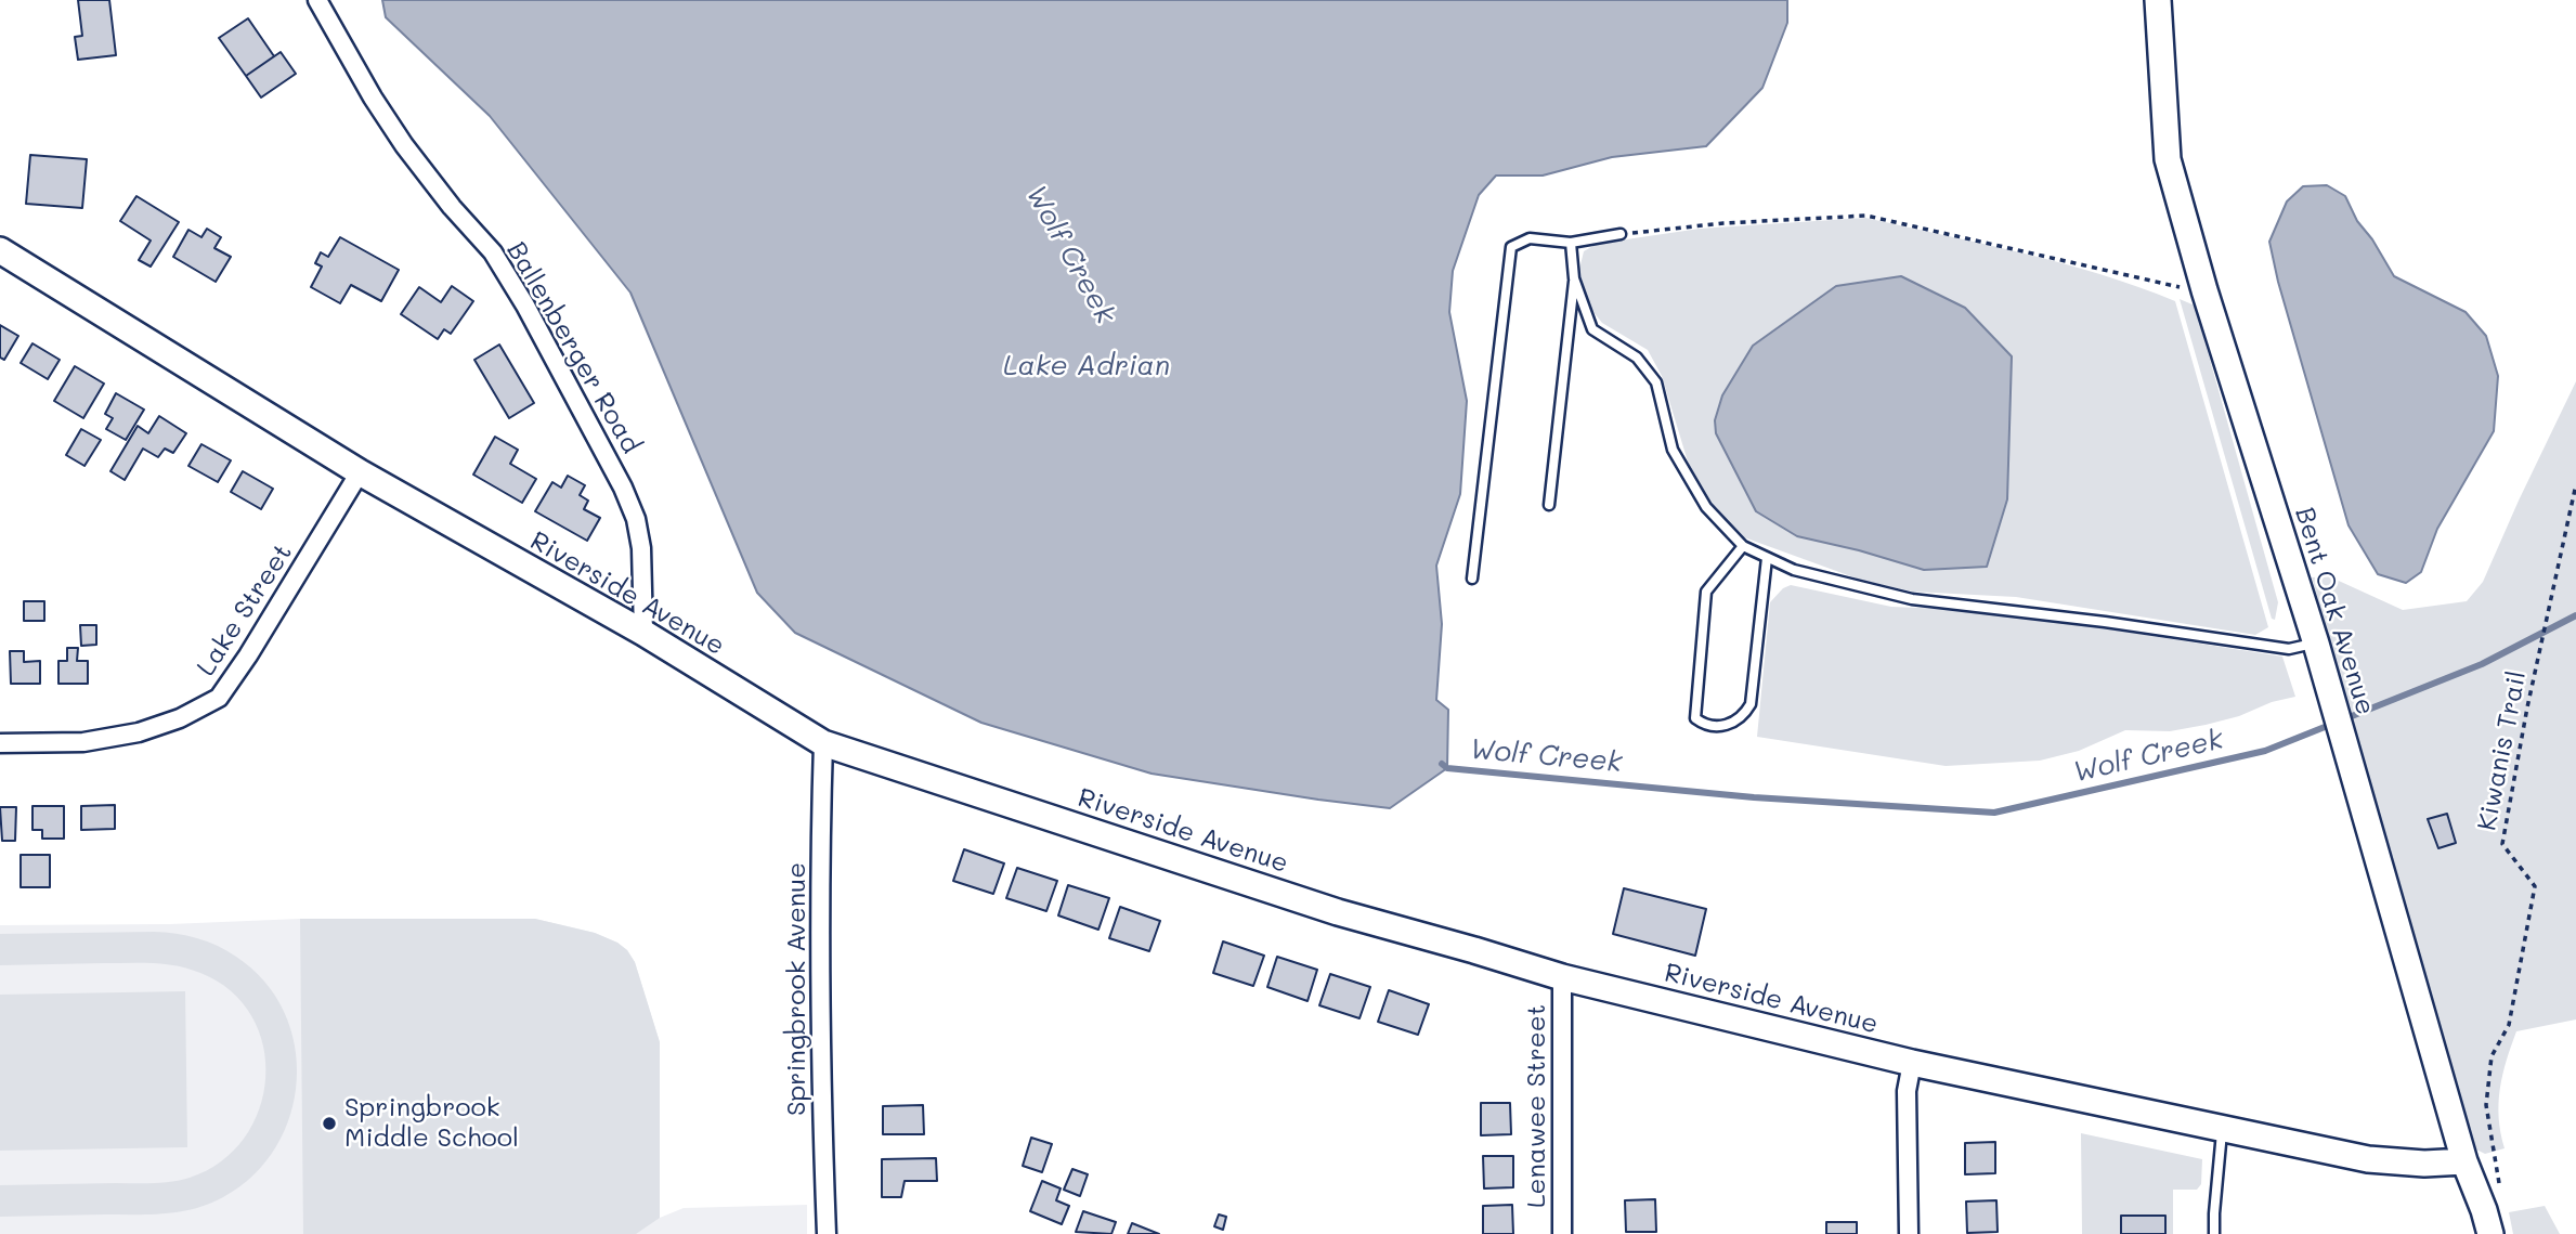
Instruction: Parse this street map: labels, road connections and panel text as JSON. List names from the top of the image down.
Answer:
{
  "streets": {
    "street": [
      "Ballenberger Road",
      "Riverside Avenue",
      "Lake Street",
      "Bent Oak Avenue",
      "Springbrook Avenue",
      "Lenawee Street"
    ],
    "path": ["Kiwanis Trail"]
  },
  "crossings": [
    ["Ballenberger Road", "Riverside Avenue"],
    ["Riverside Avenue", "Lake Street"],
    ["Riverside Avenue", "Bent Oak Avenue"],
    ["Riverside Avenue", "Springbrook Avenue"],
    ["Riverside Avenue", "Lenawee Street"]
  ],
  "water": ["Wolf Creek", "Lake Adrian"],
  "places": ["Springbrook Middle School"]
}
